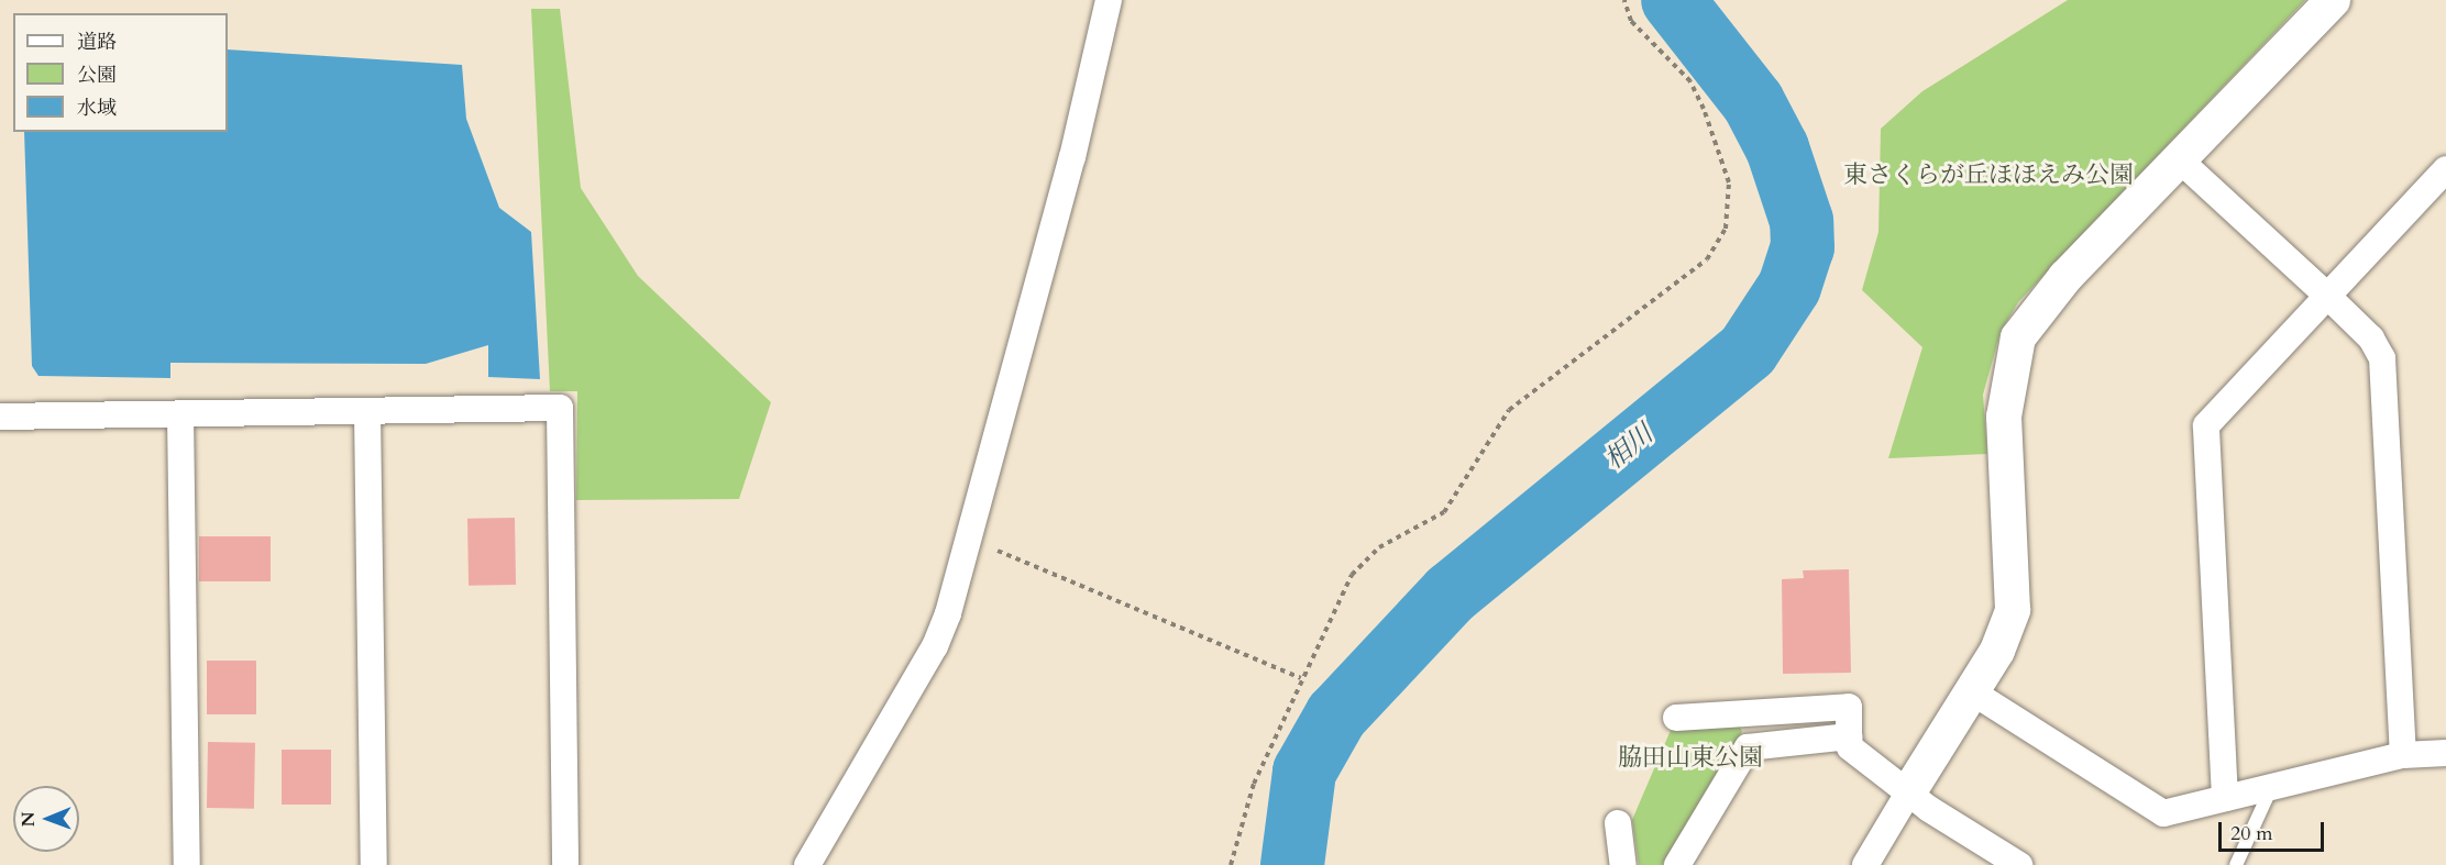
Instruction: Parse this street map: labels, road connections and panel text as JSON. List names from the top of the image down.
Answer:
{
  "water": ["相川"],
  "parks": ["東さくらが丘ほほえみ公園", "脇田山東公園"],
  "legend": ["道路", "公園", "水域"],
  "scale_bar": "20 m",
  "north": "left"
}
